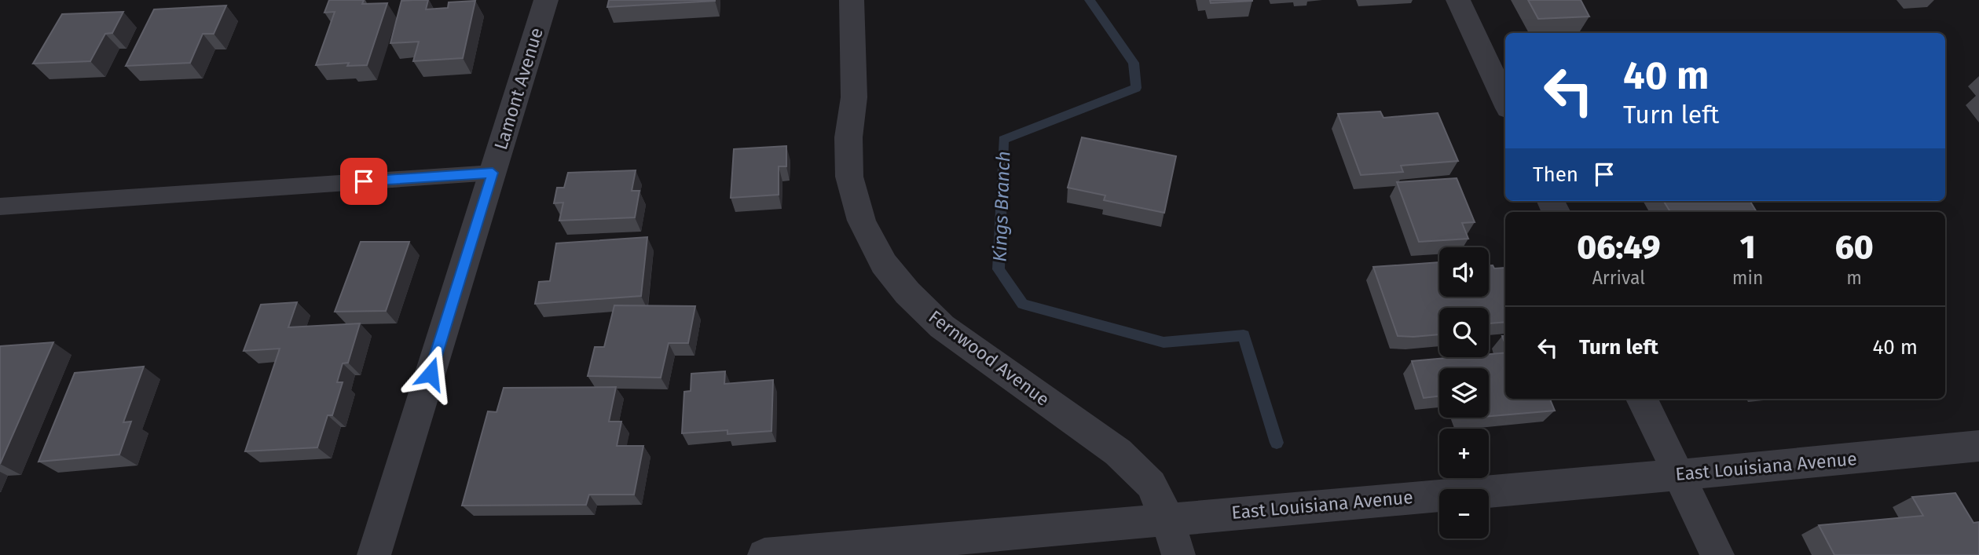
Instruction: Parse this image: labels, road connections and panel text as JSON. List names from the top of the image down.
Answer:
{
  "streets": {
    "street": ["Lamont Avenue", "Fernwood Avenue", "East Louisiana Avenue"]
  },
  "crossings": [
    ["Fernwood Avenue", "East Louisiana Avenue"]
  ],
  "water": ["Kings Branch"],
  "page": {
    "turn": ["40 m", "Turn left"],
    "then": "Then",
    "eta": [
      "06:49",
      "Arrival",
      "1",
      "min",
      "60",
      "m"
    ],
    "map_buttons": ["+", "−"],
    "list": [
      {
        "name": "Turn left",
        "value": "40 m"
      }
    ]
  }
}
